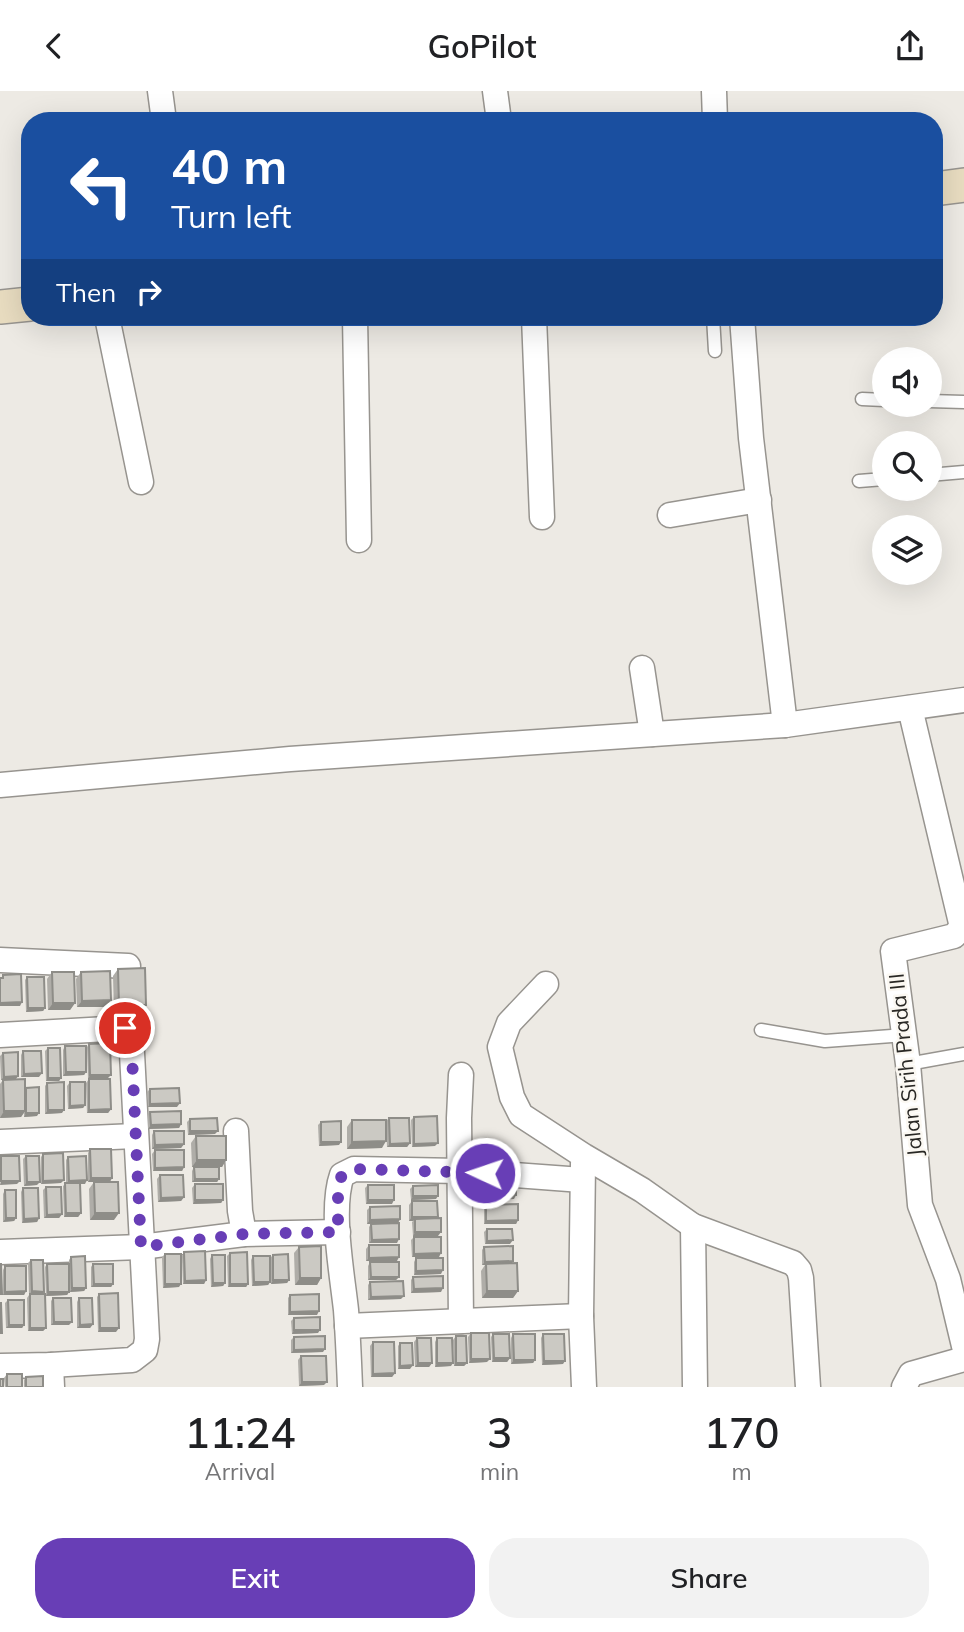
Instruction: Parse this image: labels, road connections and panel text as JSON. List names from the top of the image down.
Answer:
{
  "streets": {
    "street": ["Jalan Sirih Prada III"]
  },
  "page": {
    "header": "GoPilot",
    "turn": ["40 m", "Turn left"],
    "then": "Then",
    "eta": [
      "11:24",
      "Arrival",
      "3",
      "min",
      "170",
      "m"
    ],
    "buttons": ["Exit", "Share"]
  }
}
